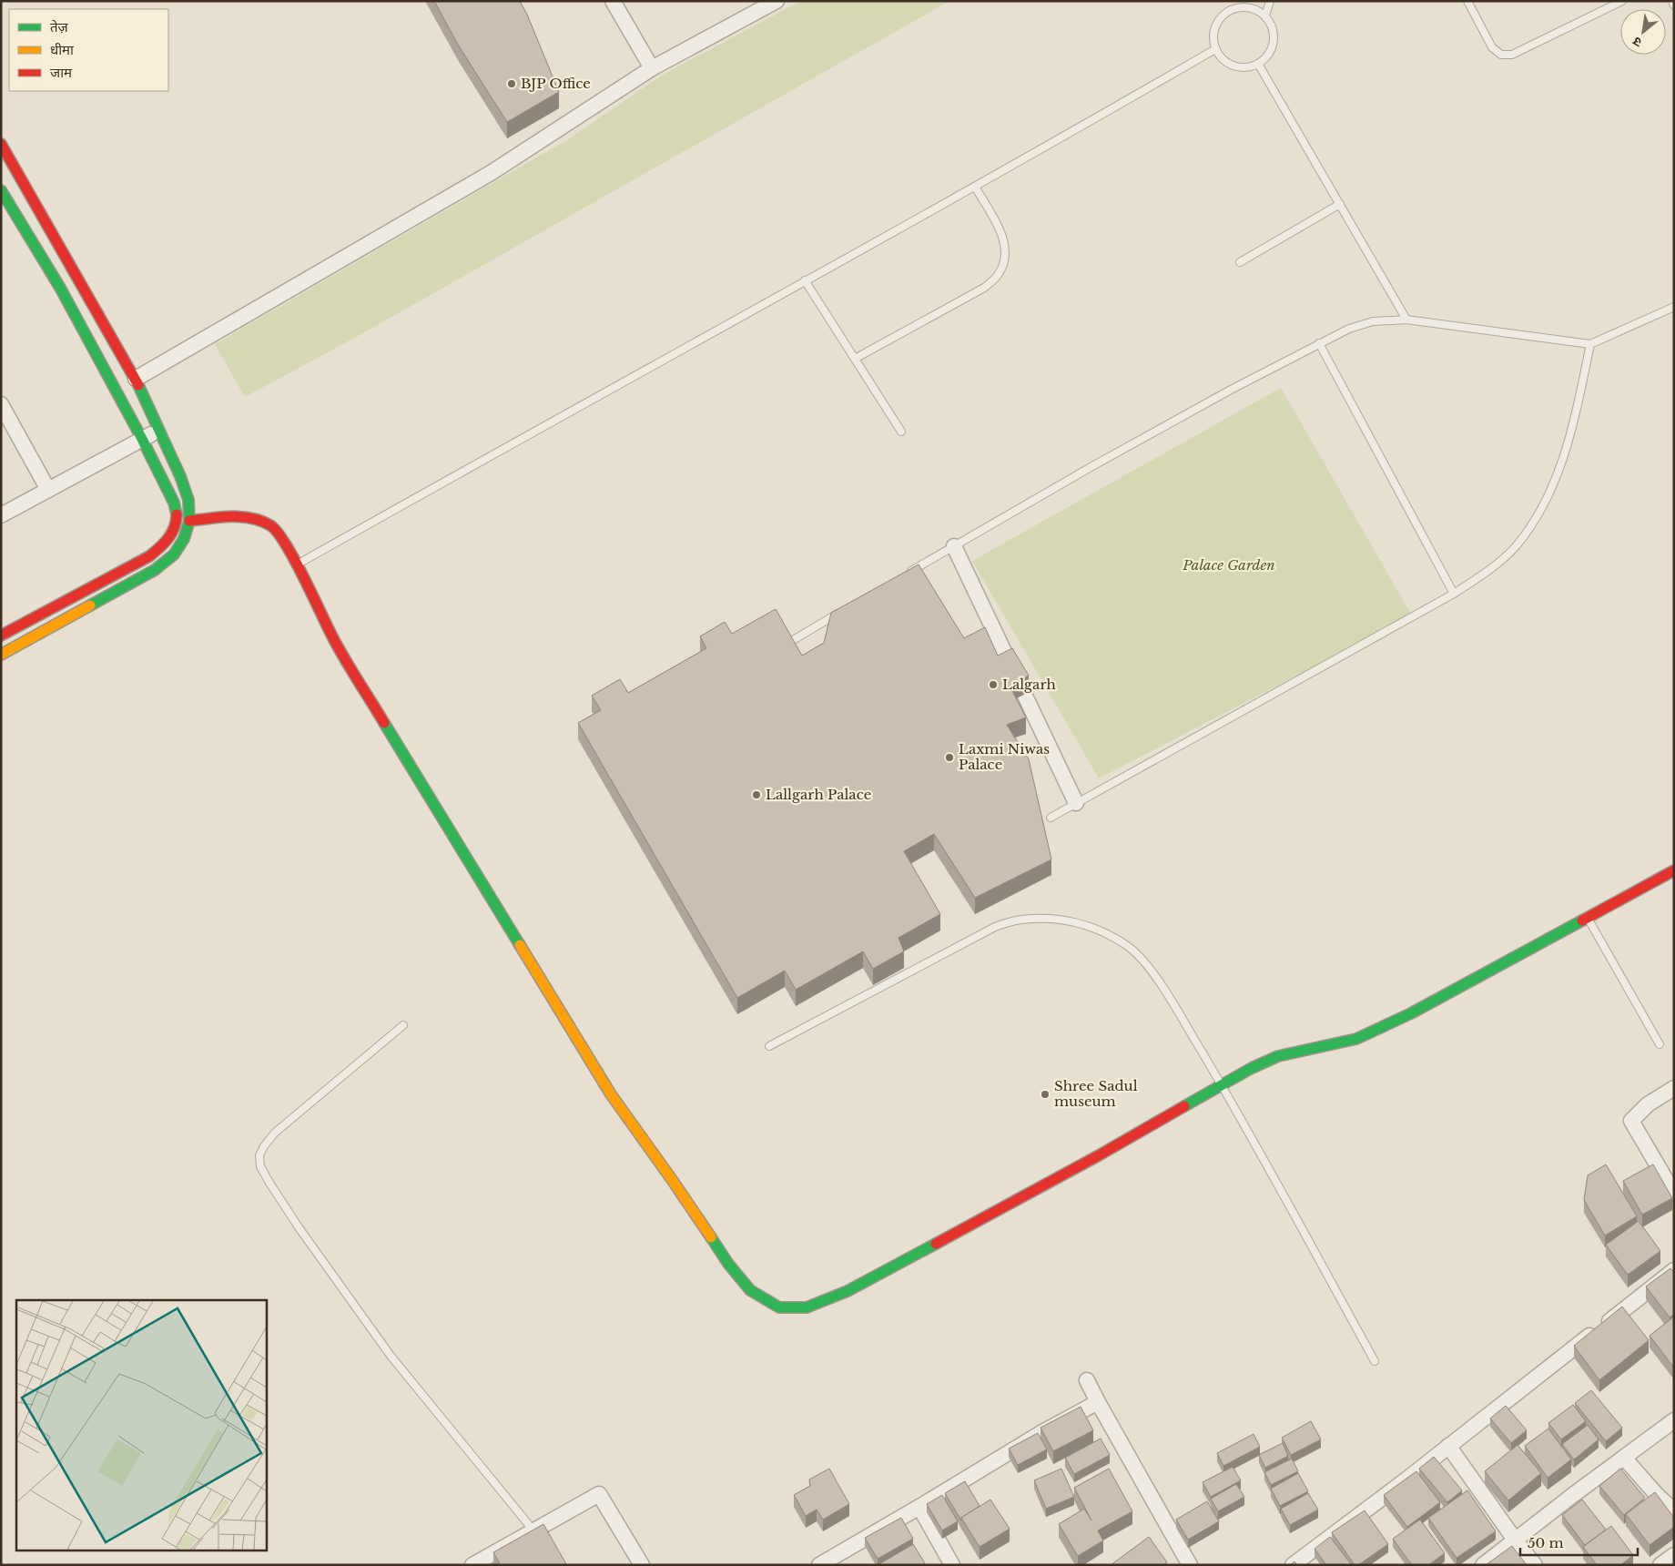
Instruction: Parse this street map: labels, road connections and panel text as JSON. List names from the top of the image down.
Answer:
{
  "parks": ["Palace Garden"],
  "places": [
    "BJP Office",
    "Lalgarh",
    "Laxmi Niwas Palace",
    "Lallgarh Palace",
    "Shree Sadul museum"
  ],
  "legend": ["तेज़", "धीमा", "जाम"],
  "scale_bar": "50 m",
  "north": "bottom left"
}
